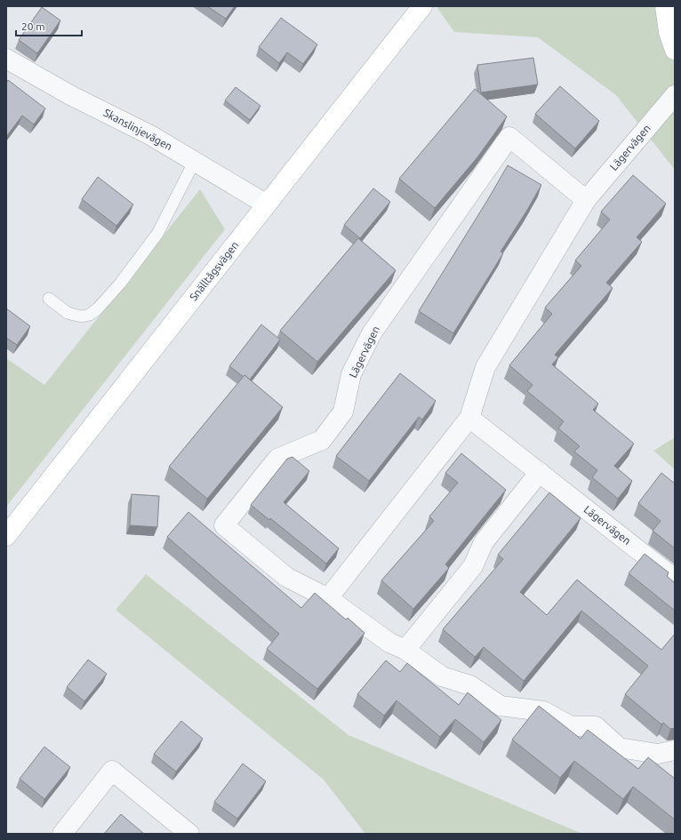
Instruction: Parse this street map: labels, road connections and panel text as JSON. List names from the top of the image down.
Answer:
{
  "streets": {
    "street": ["Skanslinjevägen", "Lägervägen", "Snälltågsvägen"]
  },
  "crossings": [
    ["Skanslinjevägen", "Snälltågsvägen"]
  ],
  "scale_bar": "20 m"
}
